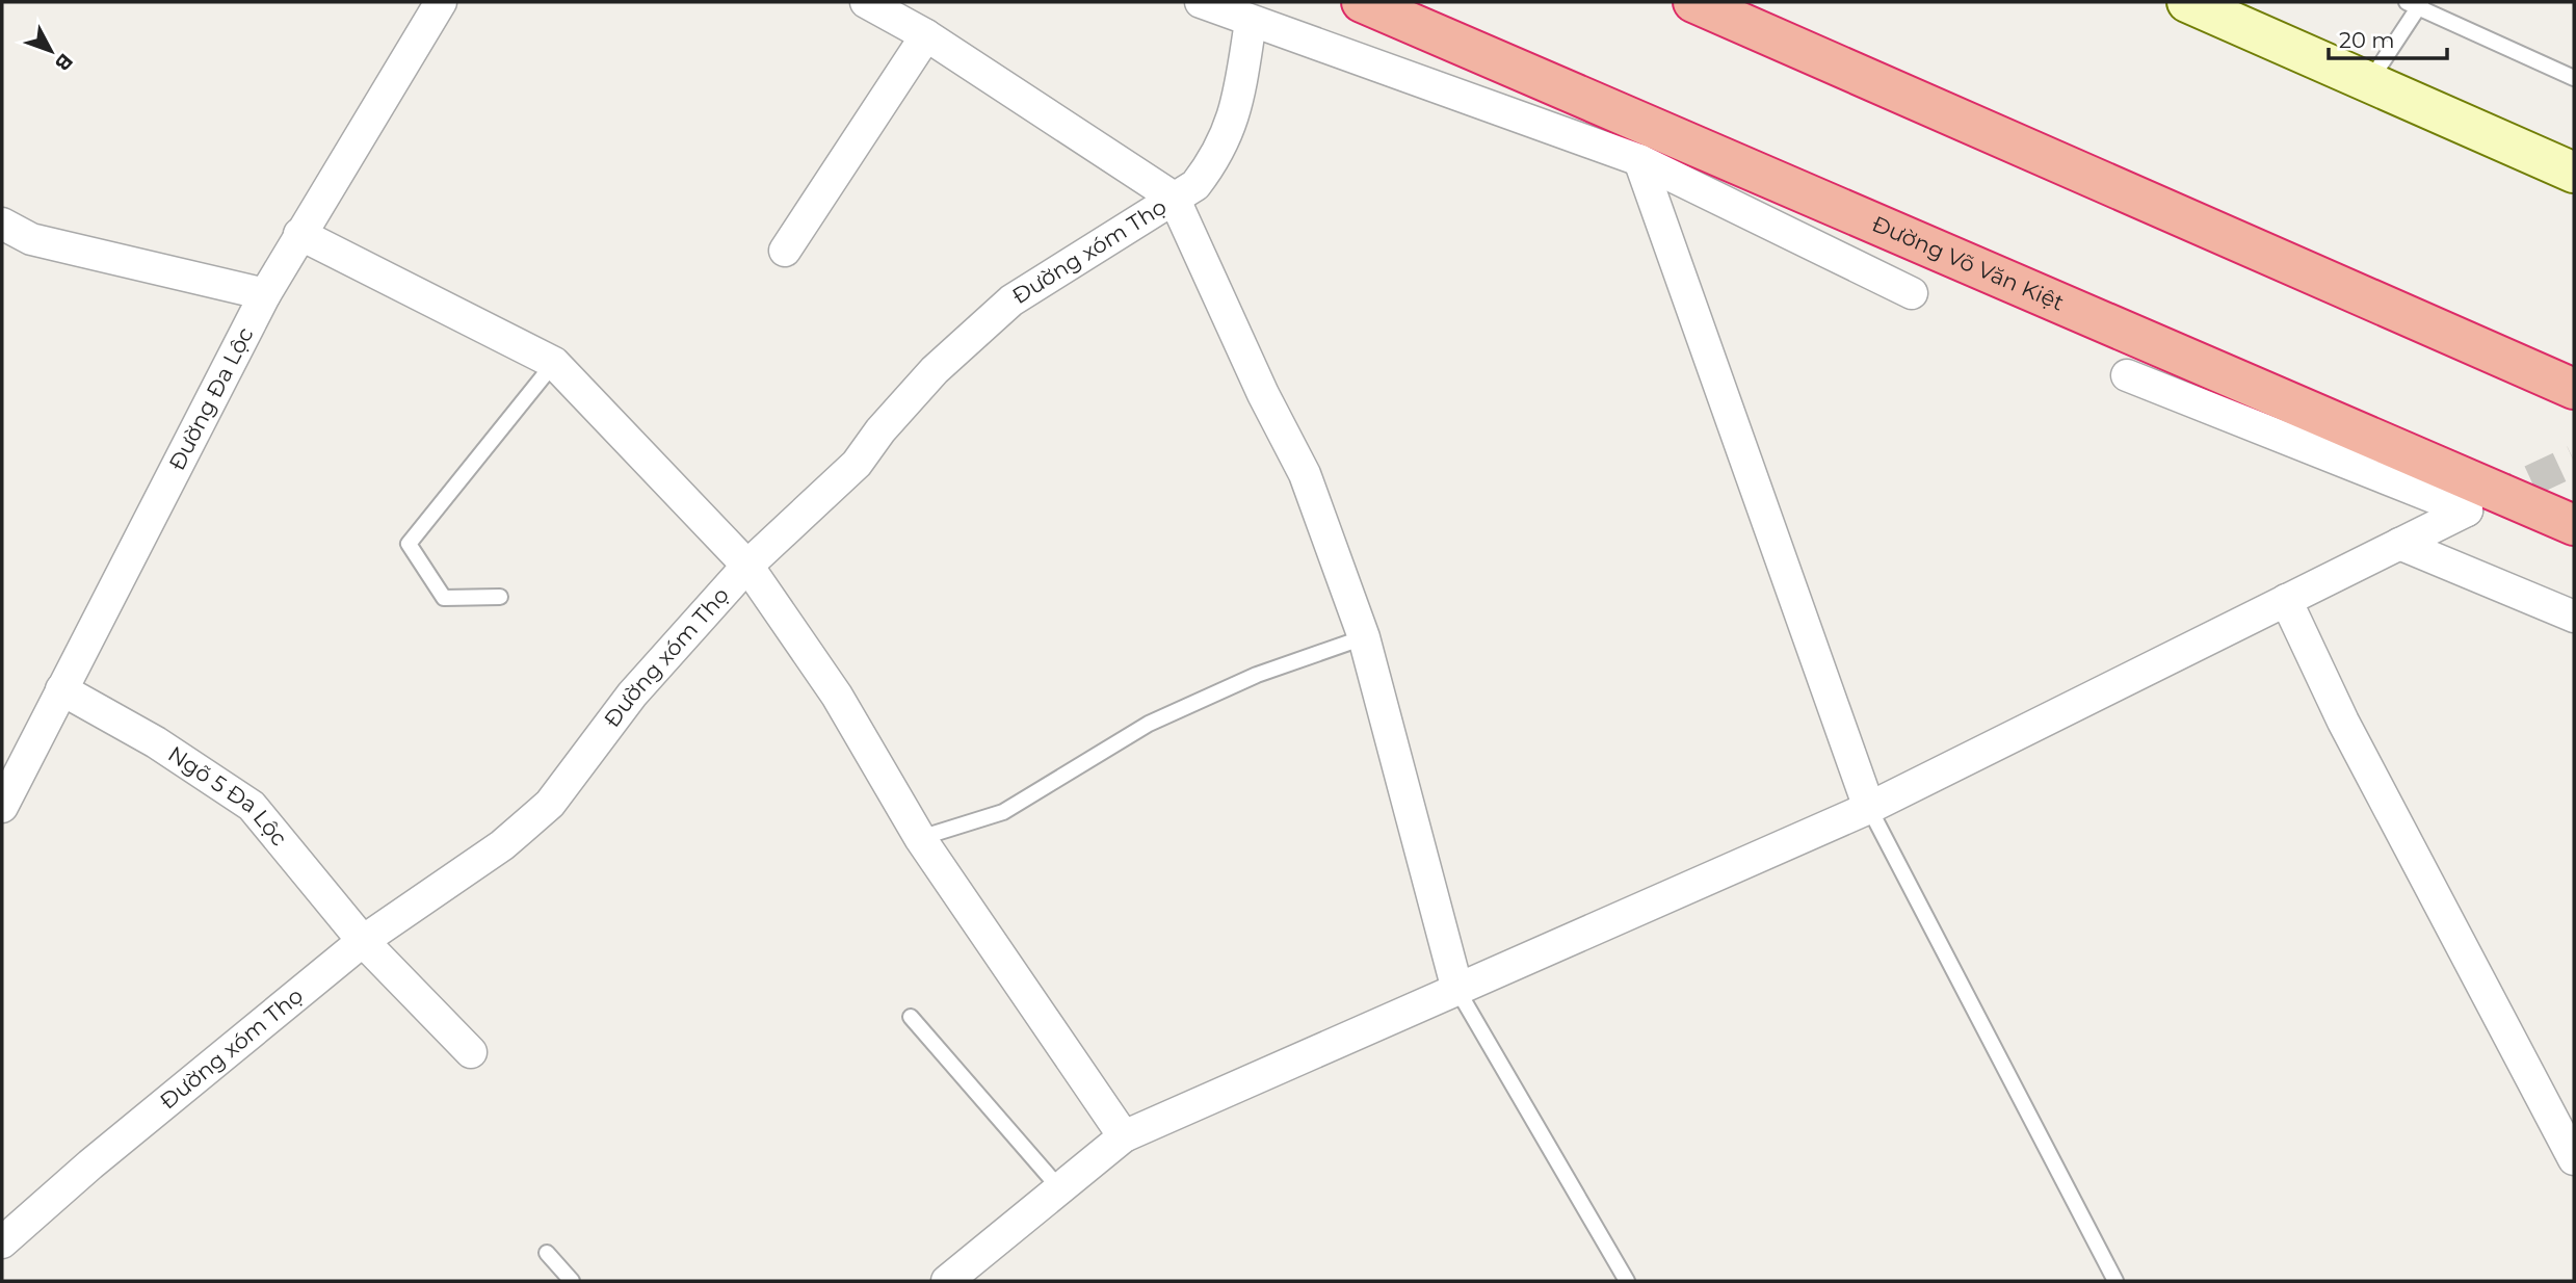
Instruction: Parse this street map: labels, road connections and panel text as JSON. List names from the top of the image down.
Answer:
{
  "streets": {
    "highway": ["Đường Võ Văn Kiệt"],
    "street": ["Đường xóm Thọ", "Đường Đa Lộc", "Ngõ 5 Đa Lộc"]
  },
  "crossings": [
    ["Đường xóm Thọ", "Ngõ 5 Đa Lộc"],
    ["Đường Đa Lộc", "Ngõ 5 Đa Lộc"]
  ],
  "scale_bar": "20 m",
  "north": "bottom right"
}
